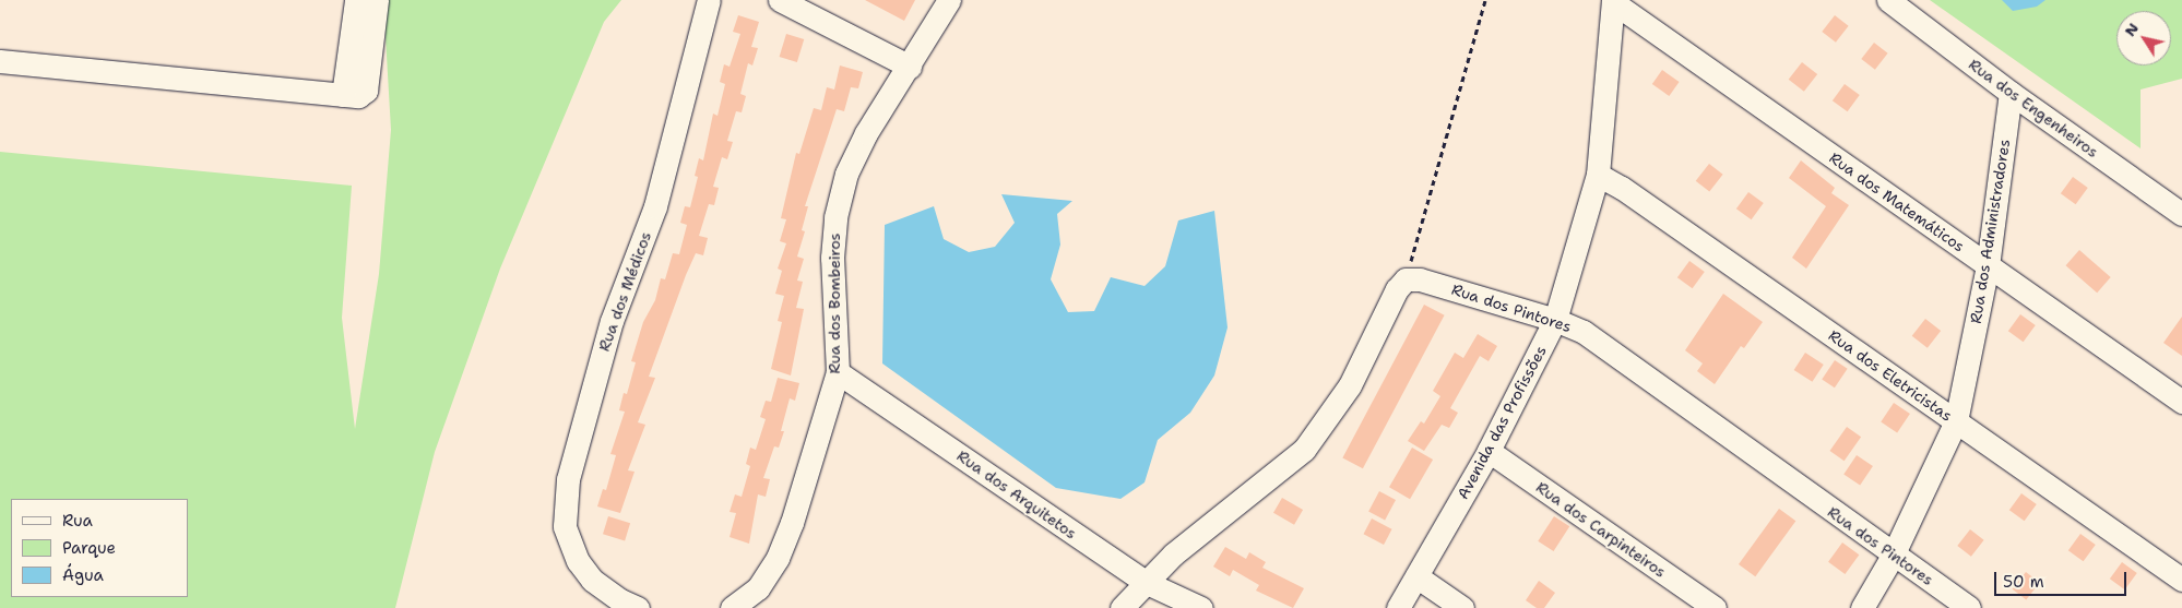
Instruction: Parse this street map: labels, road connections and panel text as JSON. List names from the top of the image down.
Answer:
{
  "streets": {
    "street": [
      "Rua dos Engenheiros",
      "Rua dos Matemáticos",
      "Rua dos Administradores",
      "Rua dos Médicos",
      "Rua dos Bombeiros",
      "Rua dos Pintores",
      "Rua dos Eletricistas",
      "Avenida das Profissões",
      "Rua dos Arquitetos",
      "Rua dos Carpinteiros"
    ]
  },
  "crossings": [
    ["Rua dos Engenheiros", "Rua dos Administradores"],
    ["Rua dos Matemáticos", "Rua dos Administradores"],
    ["Rua dos Matemáticos", "Avenida das Profissões"],
    ["Rua dos Administradores", "Rua dos Pintores"],
    ["Rua dos Administradores", "Rua dos Eletricistas"],
    ["Rua dos Bombeiros", "Rua dos Arquitetos"],
    ["Rua dos Pintores", "Avenida das Profissões"],
    ["Rua dos Eletricistas", "Avenida das Profissões"],
    ["Avenida das Profissões", "Rua dos Carpinteiros"]
  ],
  "legend": ["Rua", "Parque", "Água"],
  "scale_bar": "50 m",
  "north": "top left"
}
